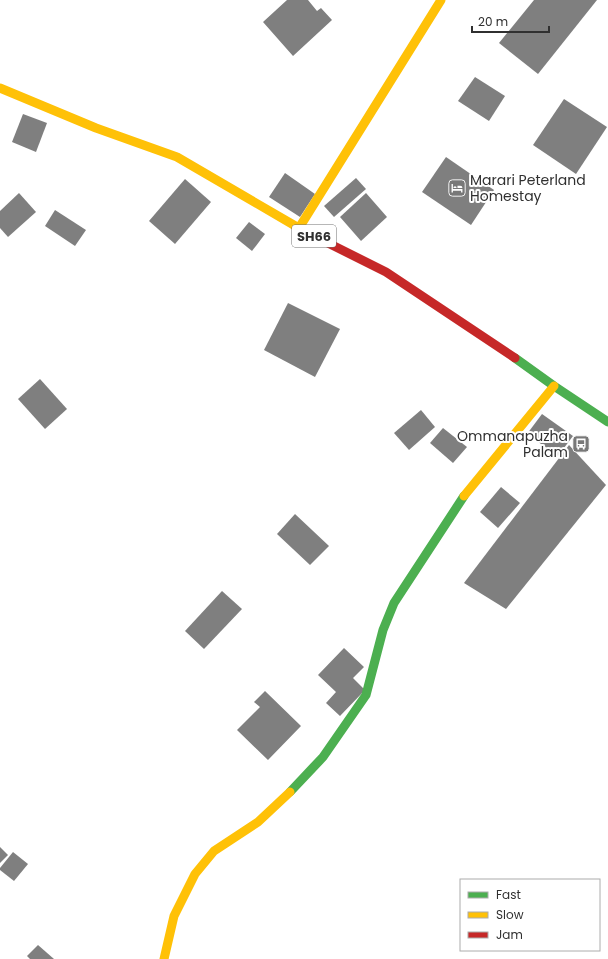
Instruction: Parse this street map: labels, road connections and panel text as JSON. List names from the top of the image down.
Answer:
{
  "streets": {
    "street": ["SH66"]
  },
  "places": {
    "hotel": ["Marari Peterland Homestay"],
    "bus stop": ["Ommanapuzha Palam"]
  },
  "legend": ["Fast", "Slow", "Jam"],
  "scale_bar": "20 m"
}
